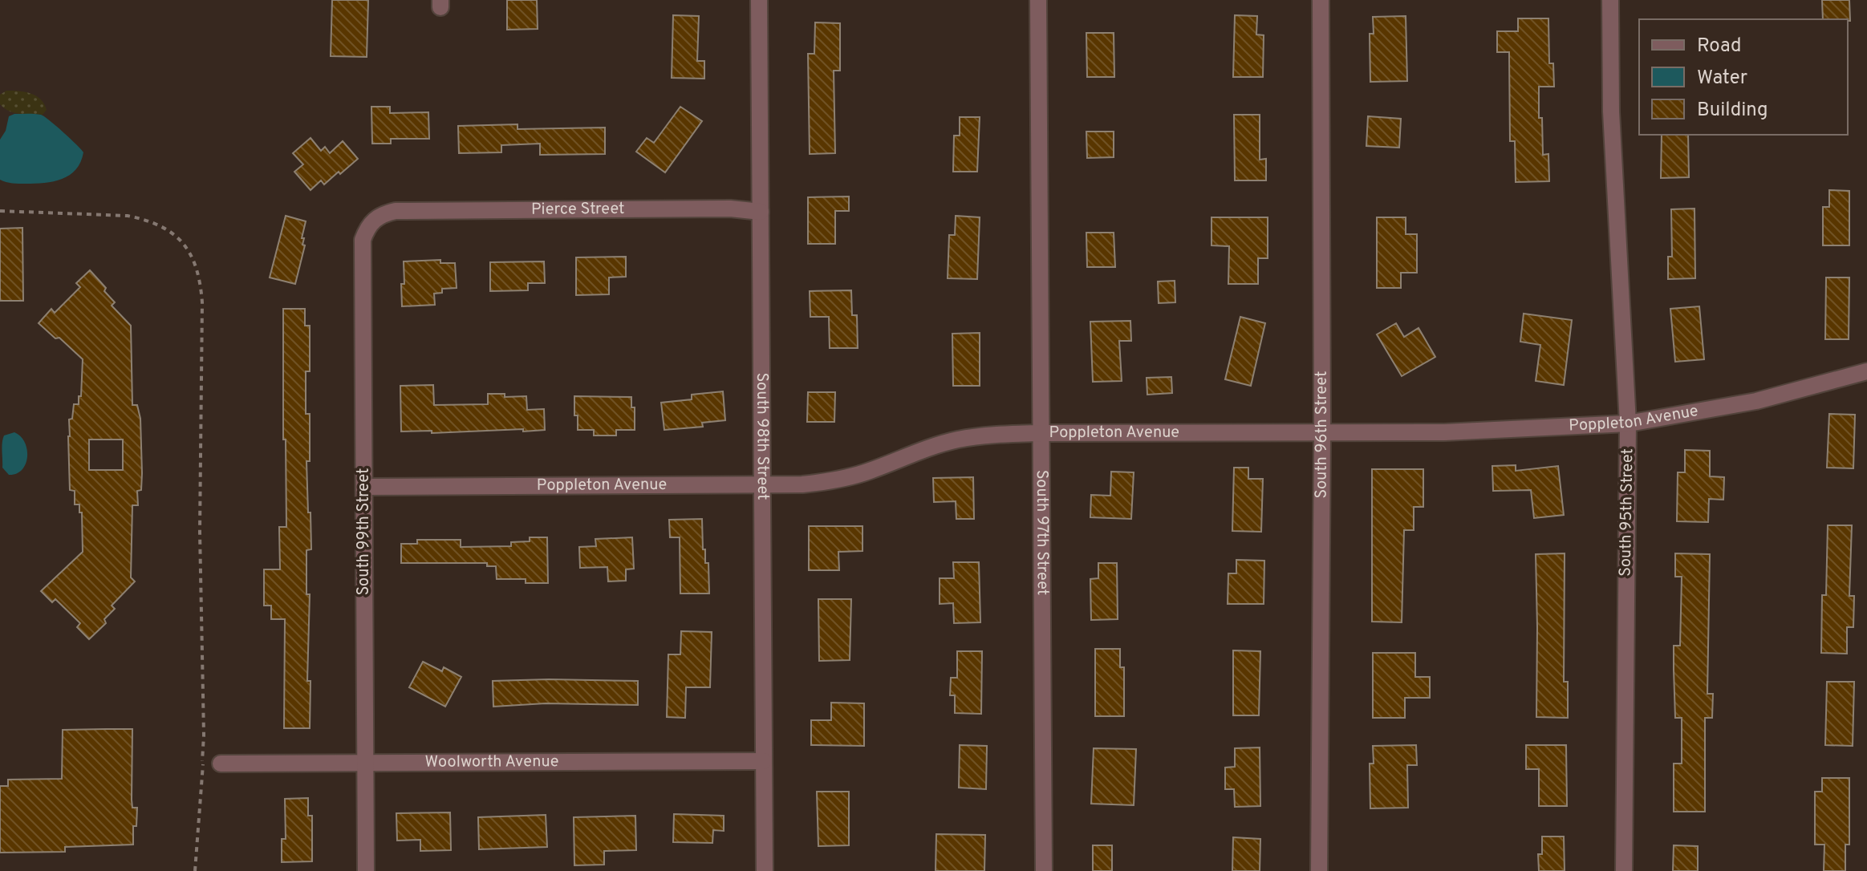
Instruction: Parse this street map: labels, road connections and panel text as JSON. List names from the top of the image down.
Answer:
{
  "streets": {
    "street": [
      "Pierce Street",
      "Poppleton Avenue",
      "South 98th Street",
      "South 96th Street",
      "South 95th Street",
      "South 99th Street",
      "South 97th Street",
      "Woolworth Avenue"
    ]
  },
  "crossings": [
    ["Pierce Street", "South 98th Street"],
    ["Pierce Street", "South 99th Street"],
    ["Poppleton Avenue", "South 98th Street"],
    ["Poppleton Avenue", "South 96th Street"],
    ["Poppleton Avenue", "South 95th Street"],
    ["Poppleton Avenue", "South 99th Street"],
    ["Poppleton Avenue", "South 97th Street"],
    ["South 98th Street", "Woolworth Avenue"],
    ["South 99th Street", "Woolworth Avenue"]
  ],
  "legend": ["Road", "Water", "Building"]
}
